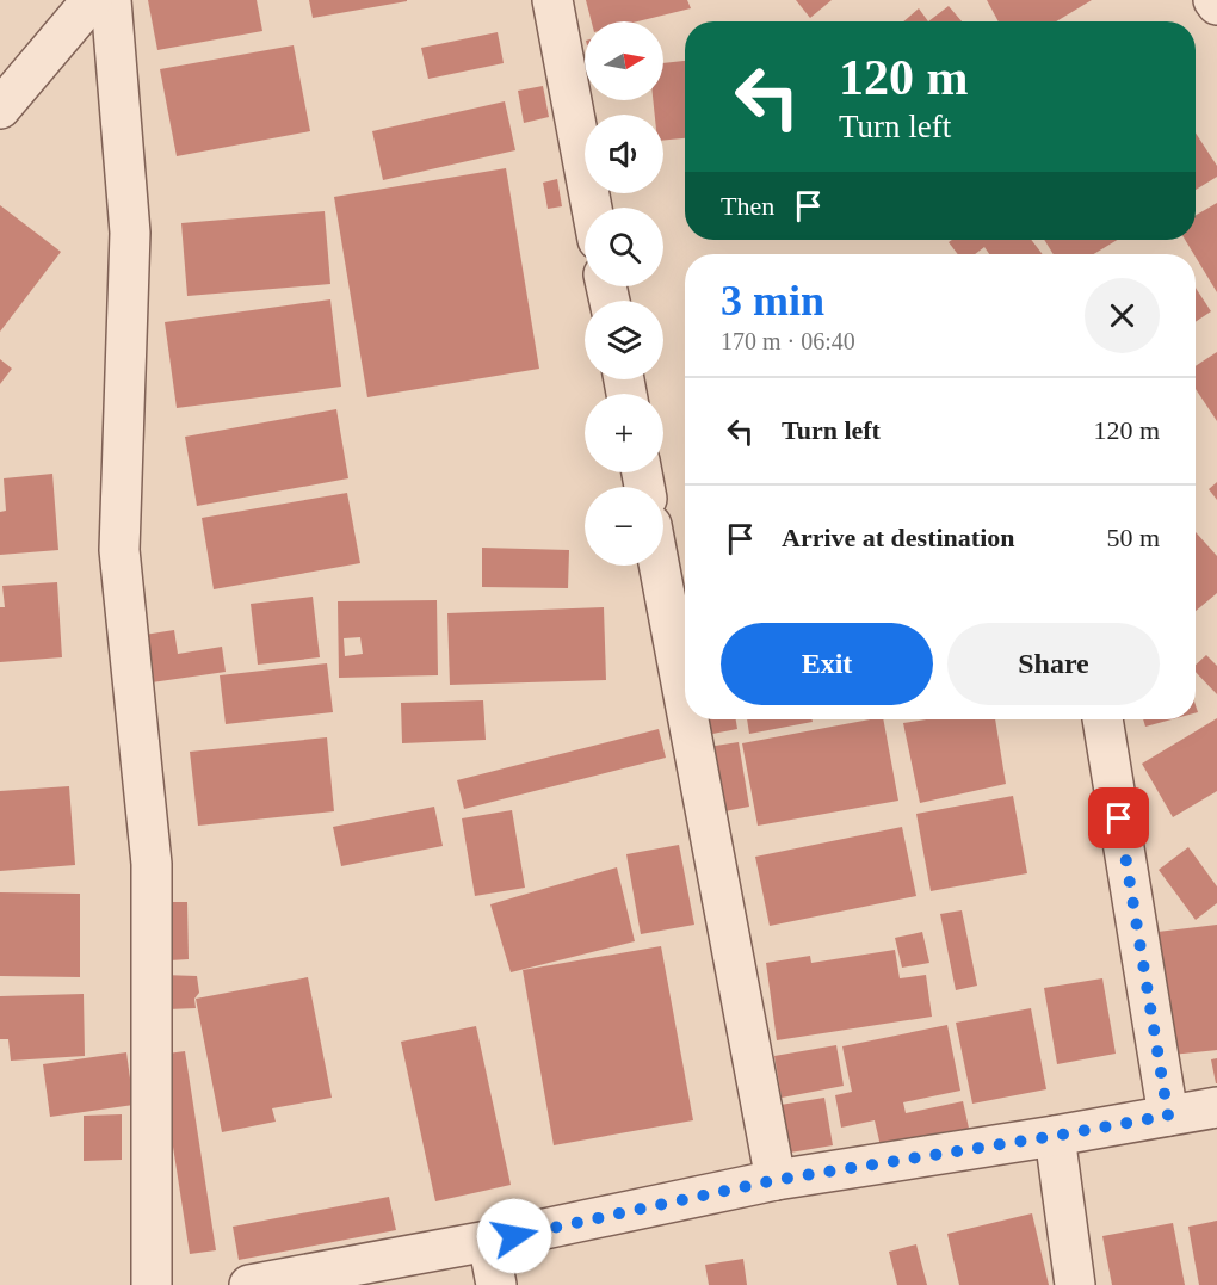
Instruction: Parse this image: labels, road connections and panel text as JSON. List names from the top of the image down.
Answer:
{
  "north": "right",
  "page": {
    "map_buttons": ["+", "−"],
    "turn": ["120 m", "Turn left"],
    "then": "Then",
    "heading": ["3 min", "170 m · 06:40"],
    "list": [
      {
        "name": "Turn left",
        "value": "120 m"
      },
      {
        "name": "Arrive at destination",
        "value": "50 m"
      }
    ],
    "buttons": ["Exit", "Share"]
  }
}
